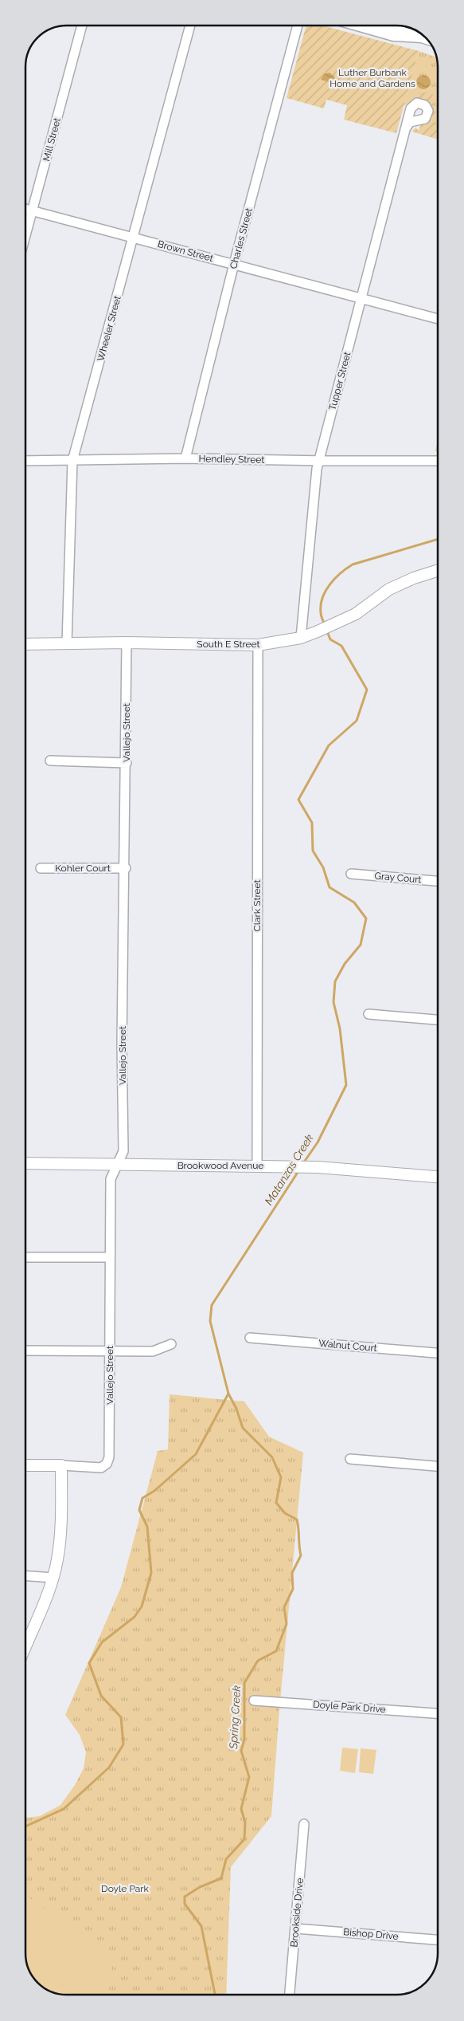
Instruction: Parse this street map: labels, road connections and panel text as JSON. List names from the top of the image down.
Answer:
{
  "streets": {
    "street": [
      "Mill Street",
      "Charles Street",
      "Brown Street",
      "Wheeler Street",
      "Tupper Street",
      "Hendley Street",
      "South E Street",
      "Vallejo Street",
      "Kohler Court",
      "Gray Court",
      "Clark Street",
      "Brookwood Avenue",
      "Walnut Court",
      "Doyle Park Drive",
      "Brookside Drive",
      "Bishop Drive"
    ]
  },
  "crossings": [
    ["Mill Street", "Brown Street"],
    ["Charles Street", "Brown Street"],
    ["Charles Street", "Hendley Street"],
    ["Brown Street", "Wheeler Street"],
    ["Brown Street", "Tupper Street"],
    ["Wheeler Street", "Hendley Street"],
    ["Wheeler Street", "South E Street"],
    ["Tupper Street", "Hendley Street"],
    ["Tupper Street", "South E Street"],
    ["South E Street", "Vallejo Street"],
    ["South E Street", "Clark Street"],
    ["Vallejo Street", "Kohler Court"],
    ["Vallejo Street", "Brookwood Avenue"],
    ["Clark Street", "Brookwood Avenue"],
    ["Brookside Drive", "Bishop Drive"]
  ],
  "water": ["Matanzas Creek", "Spring Creek"],
  "parks": ["Luther Burbank Home and Gardens", "Doyle Park"]
}
